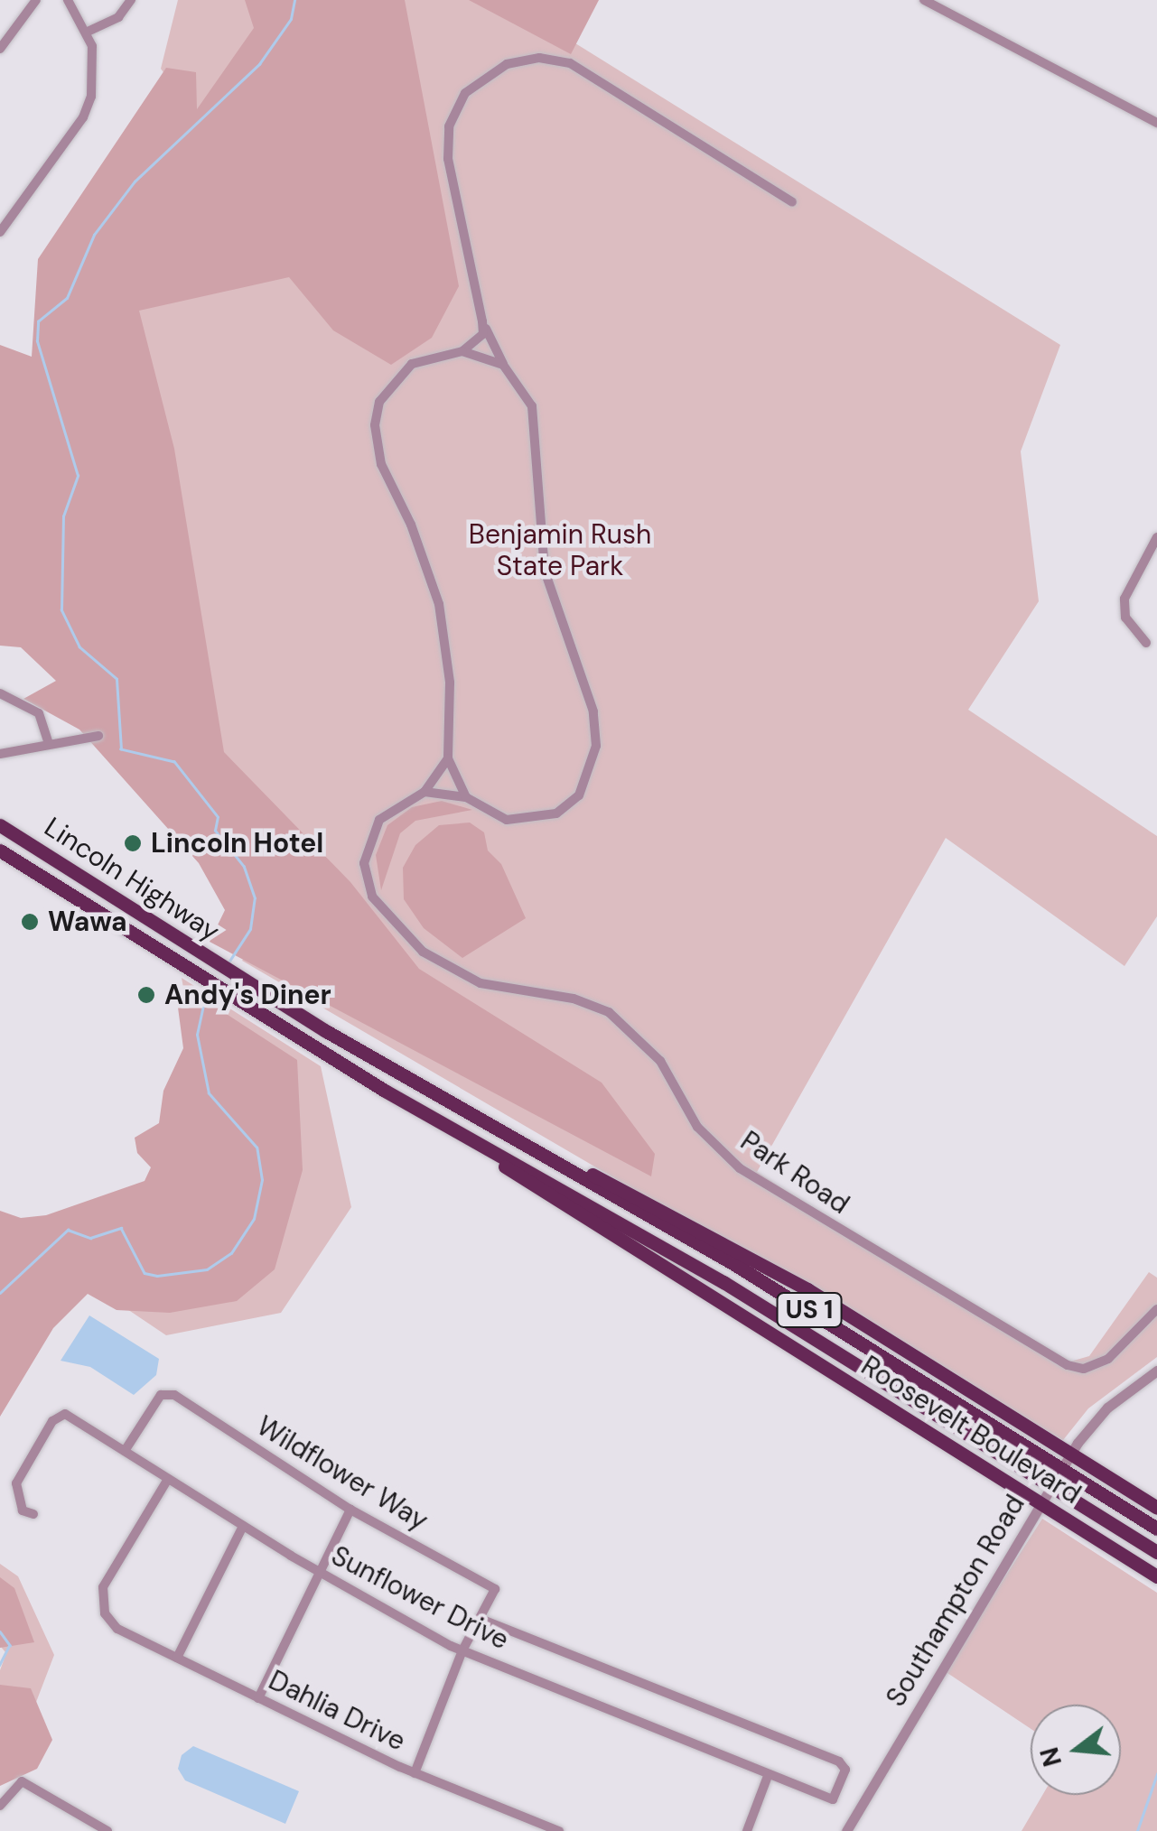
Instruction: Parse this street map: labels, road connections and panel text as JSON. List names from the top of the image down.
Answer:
{
  "streets": {
    "highway": ["Lincoln Highway", "US 1", "Roosevelt Boulevard"],
    "street": [
      "Park Road",
      "Wildflower Way",
      "Sunflower Drive",
      "Southampton Road",
      "Dahlia Drive"
    ]
  },
  "crossings": [
    ["Lincoln Highway", "Roosevelt Boulevard"],
    ["Roosevelt Boulevard", "Southampton Road"],
    ["Wildflower Way", "Sunflower Drive"],
    ["Sunflower Drive", "Dahlia Drive"]
  ],
  "parks": ["Benjamin Rush State Park"],
  "places": ["Lincoln Hotel", "Wawa", "Andy's Diner"],
  "north": "left"
}
